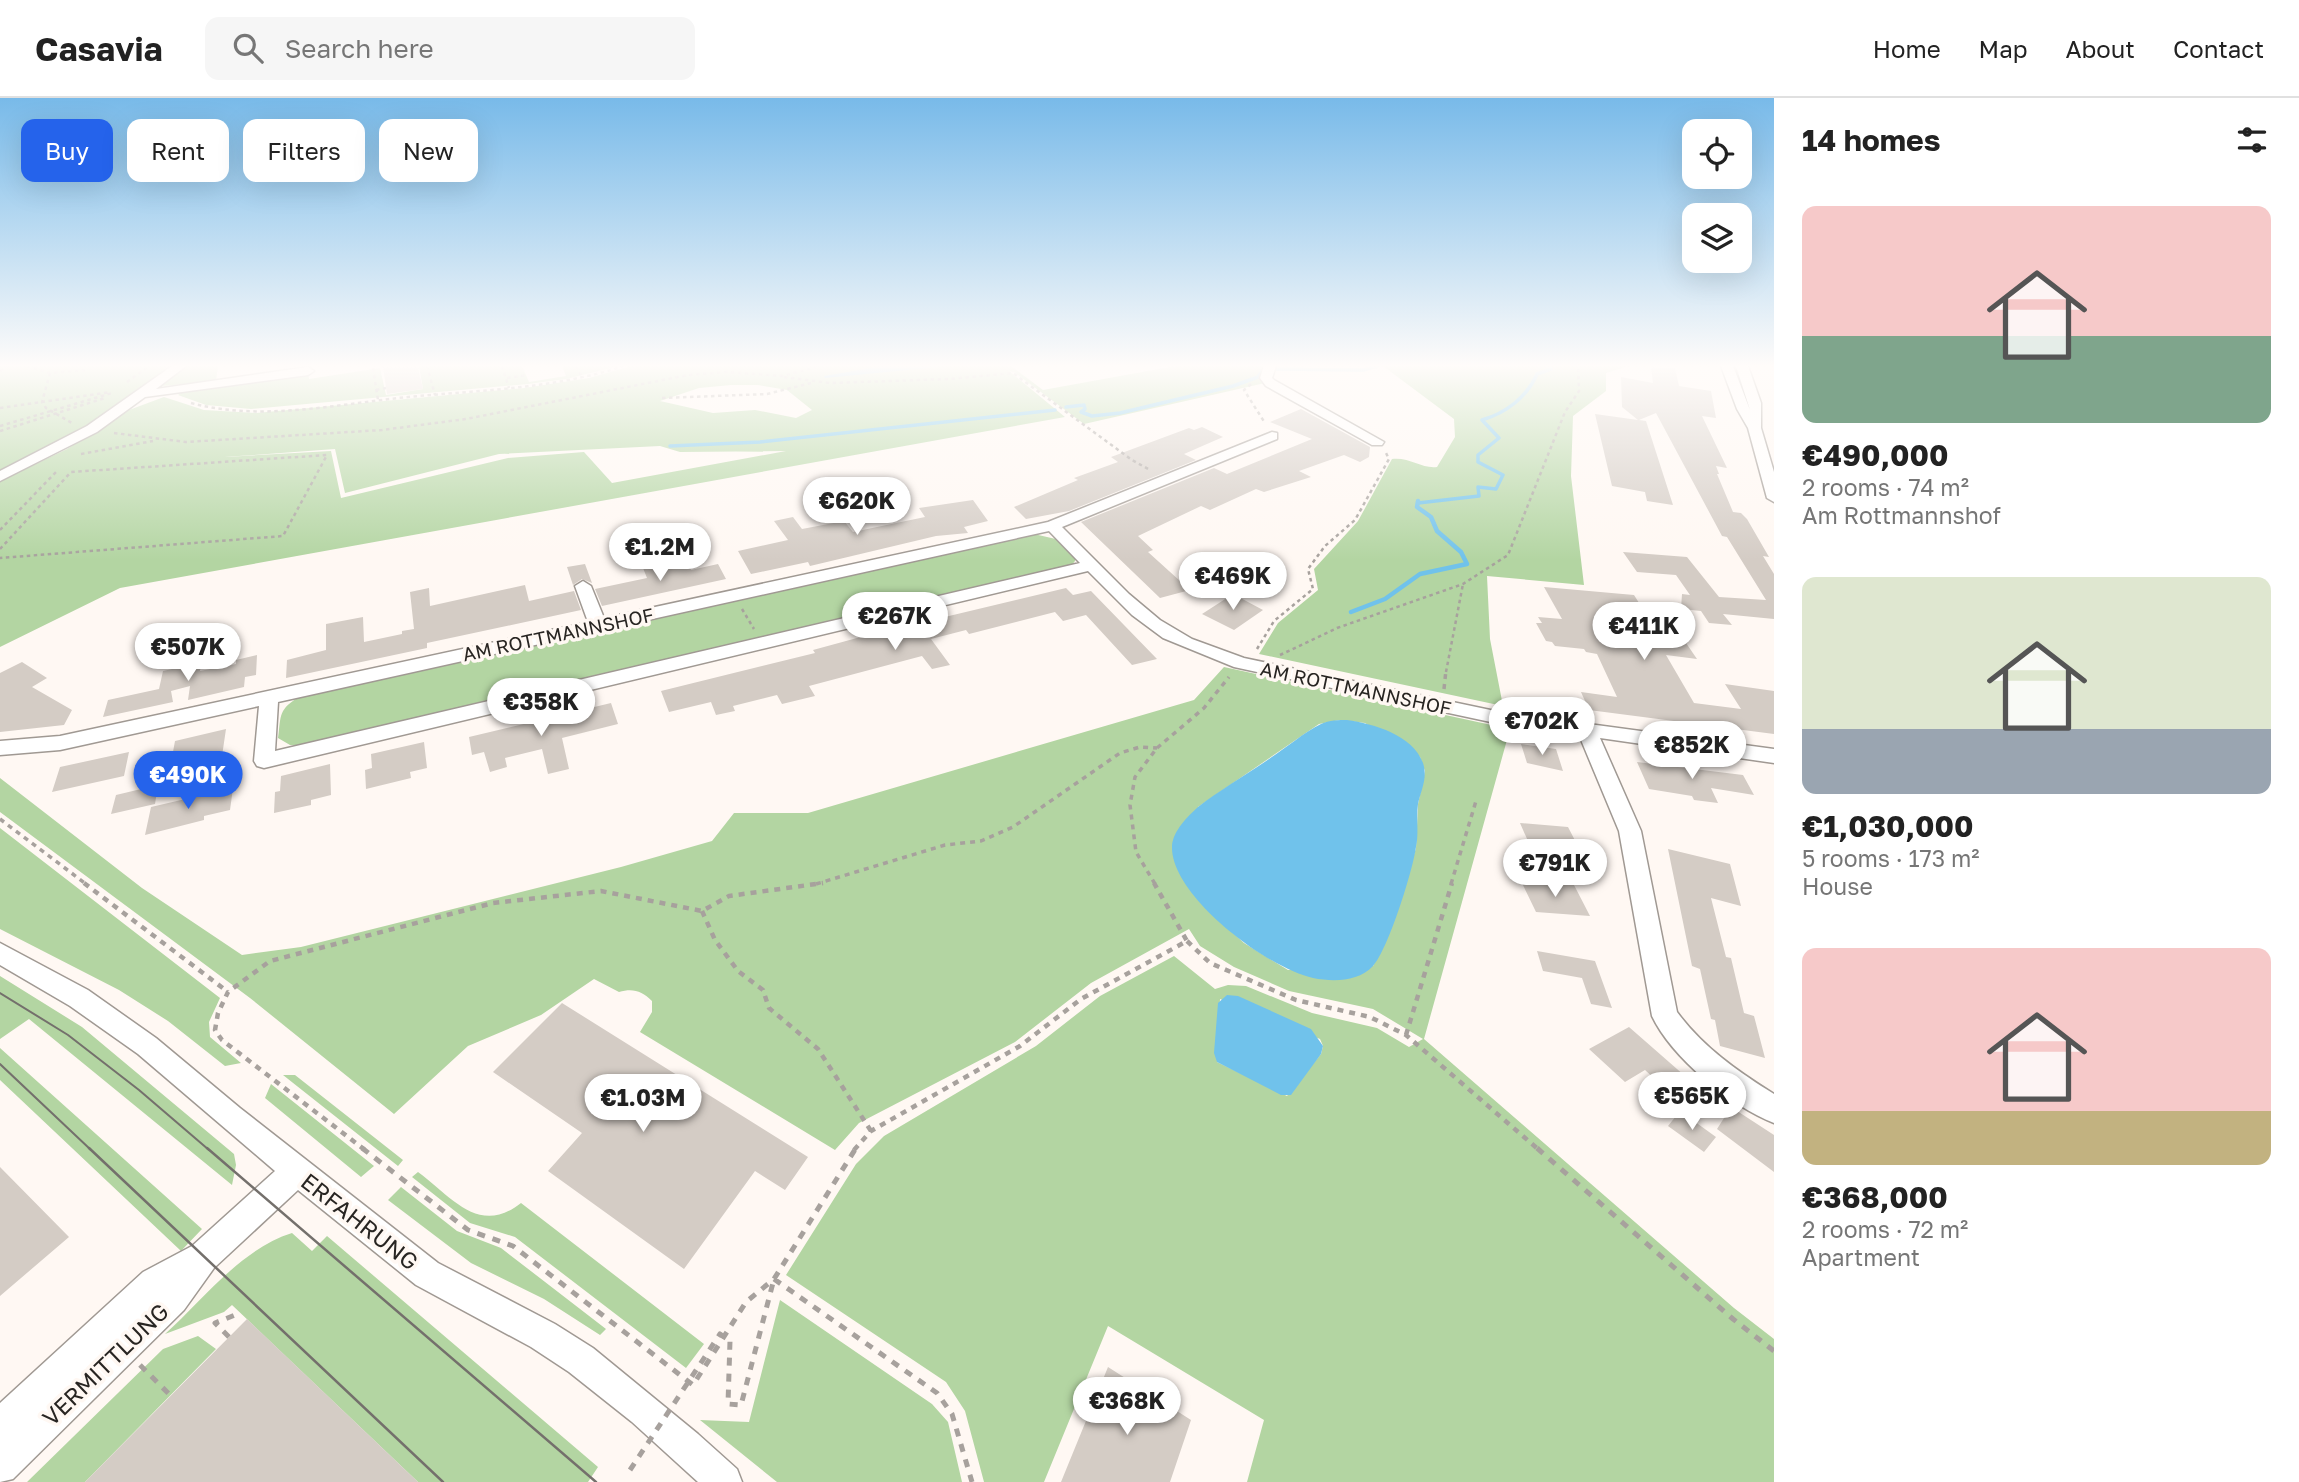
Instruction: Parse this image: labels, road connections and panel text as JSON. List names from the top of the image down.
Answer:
{
  "streets": {
    "street": ["AM ROTTMANNSHOF", "ERFAHRUNG", "VERMITTLUNG"]
  },
  "crossings": [
    ["ERFAHRUNG", "VERMITTLUNG"]
  ],
  "page": {
    "header": "Casavia",
    "search": "Search here",
    "nav": [
      "Home",
      "Map",
      "About",
      "Contact"
    ],
    "heading": "14 homes",
    "chip": [
      "Buy",
      "Rent",
      "Filters",
      "New"
    ],
    "list": [
      {
        "name": "€490,000",
        "note": "2 rooms · 74 m² · Am Rottmannshof"
      },
      {
        "name": "€1,030,000",
        "note": "5 rooms · 173 m² · House"
      },
      {
        "name": "€368,000",
        "note": "2 rooms · 72 m² · Apartment"
      }
    ],
    "price": [
      "€620K",
      "€1.2M",
      "€469K",
      "€267K",
      "€411K",
      "€507K",
      "€358K",
      "€702K",
      "€852K",
      "€490K",
      "€791K",
      "€565K",
      "€1.03M",
      "€368K"
    ]
  }
}
